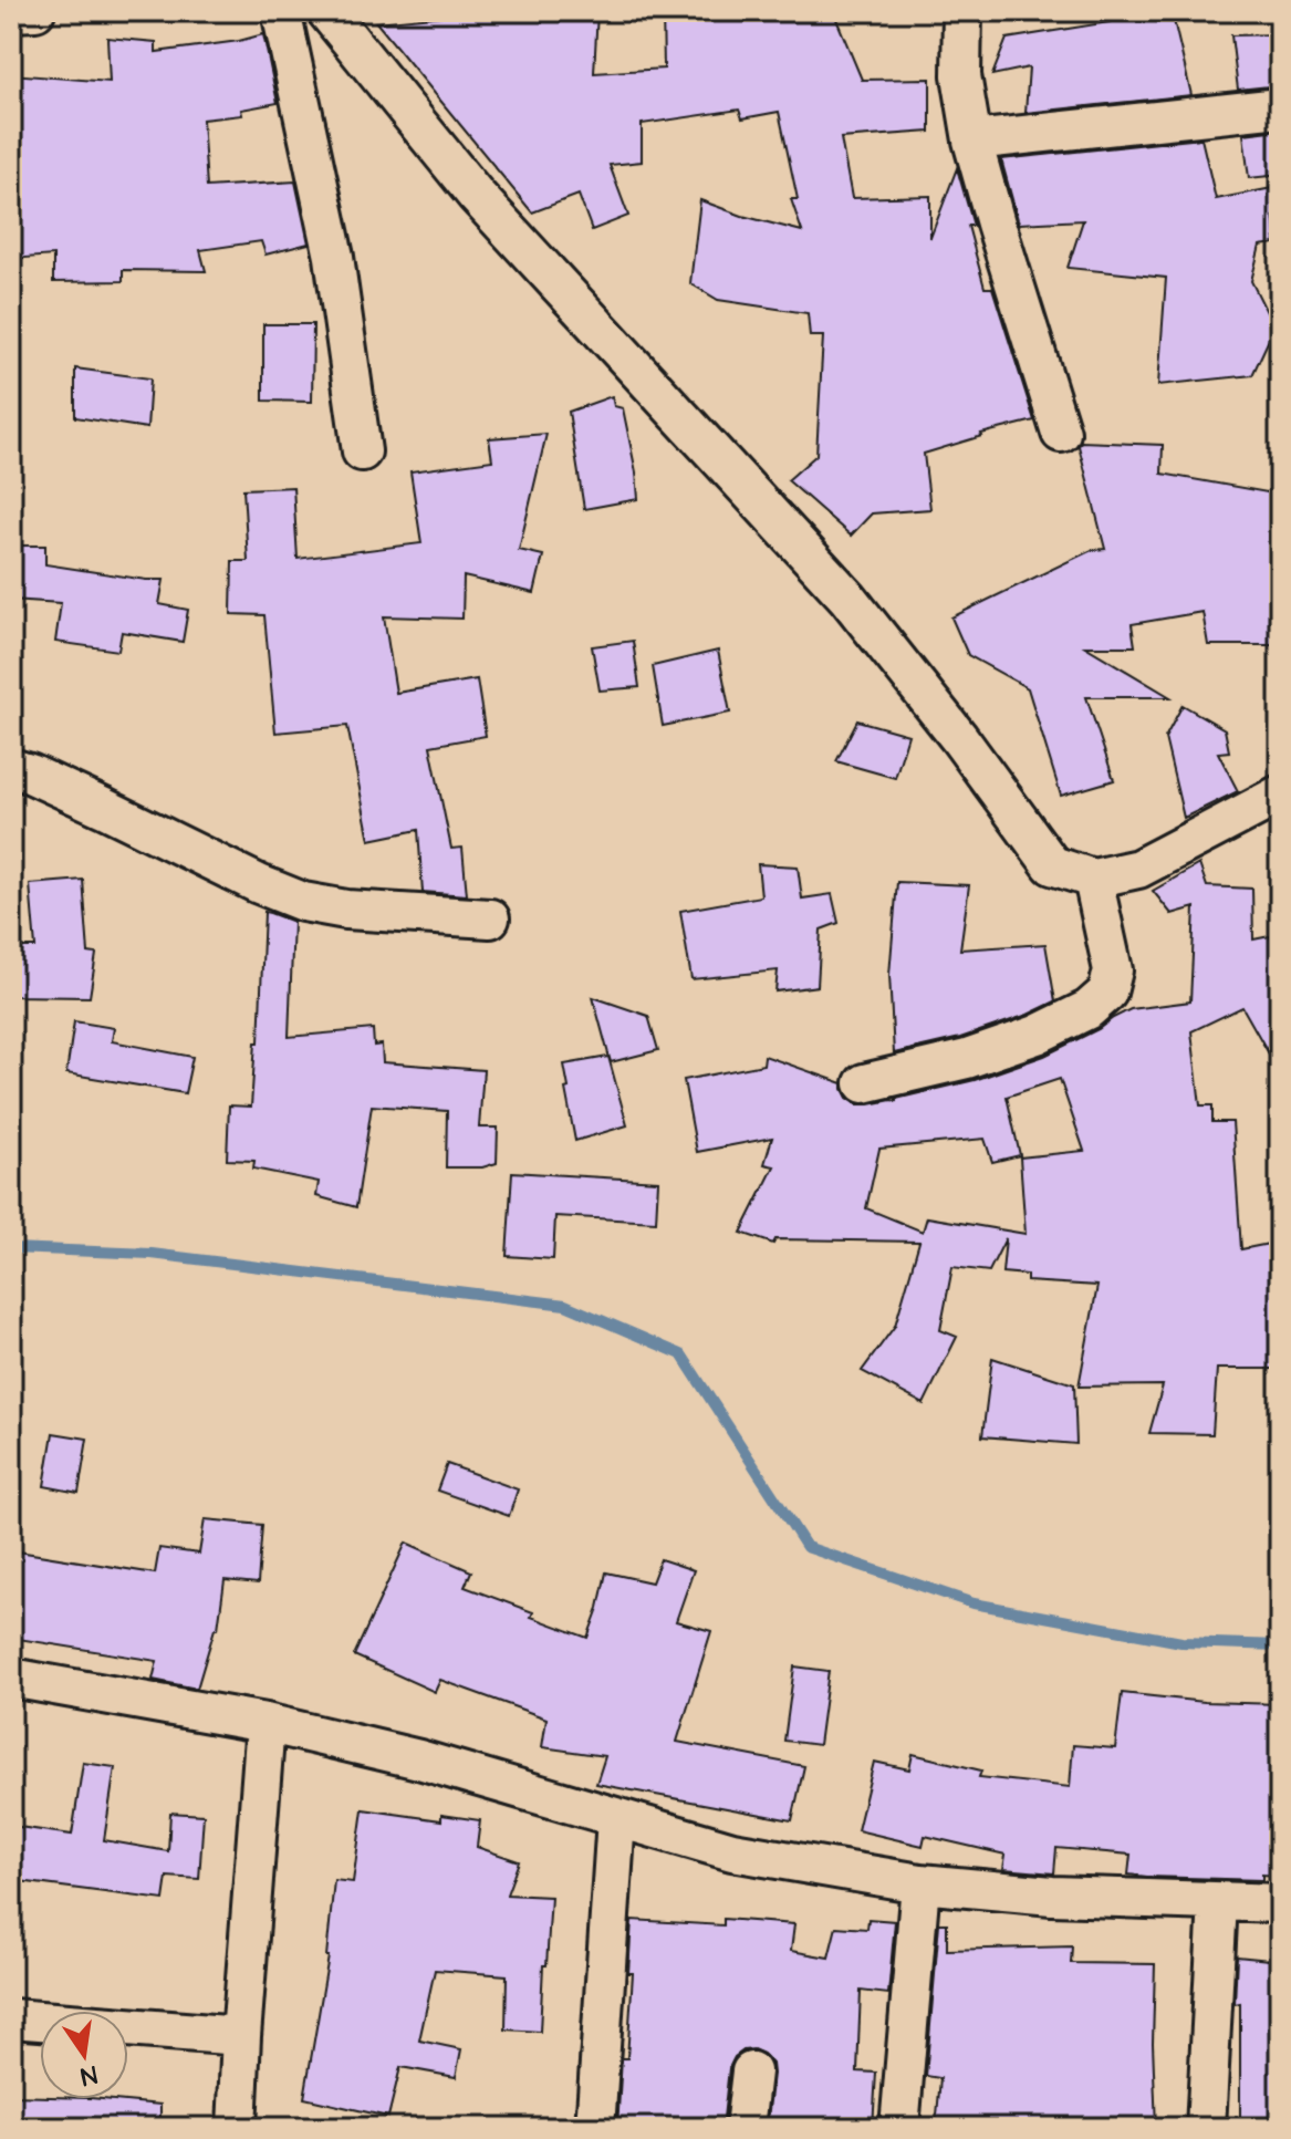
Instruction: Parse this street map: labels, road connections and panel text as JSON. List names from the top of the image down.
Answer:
{
  "north": "bottom"
}
